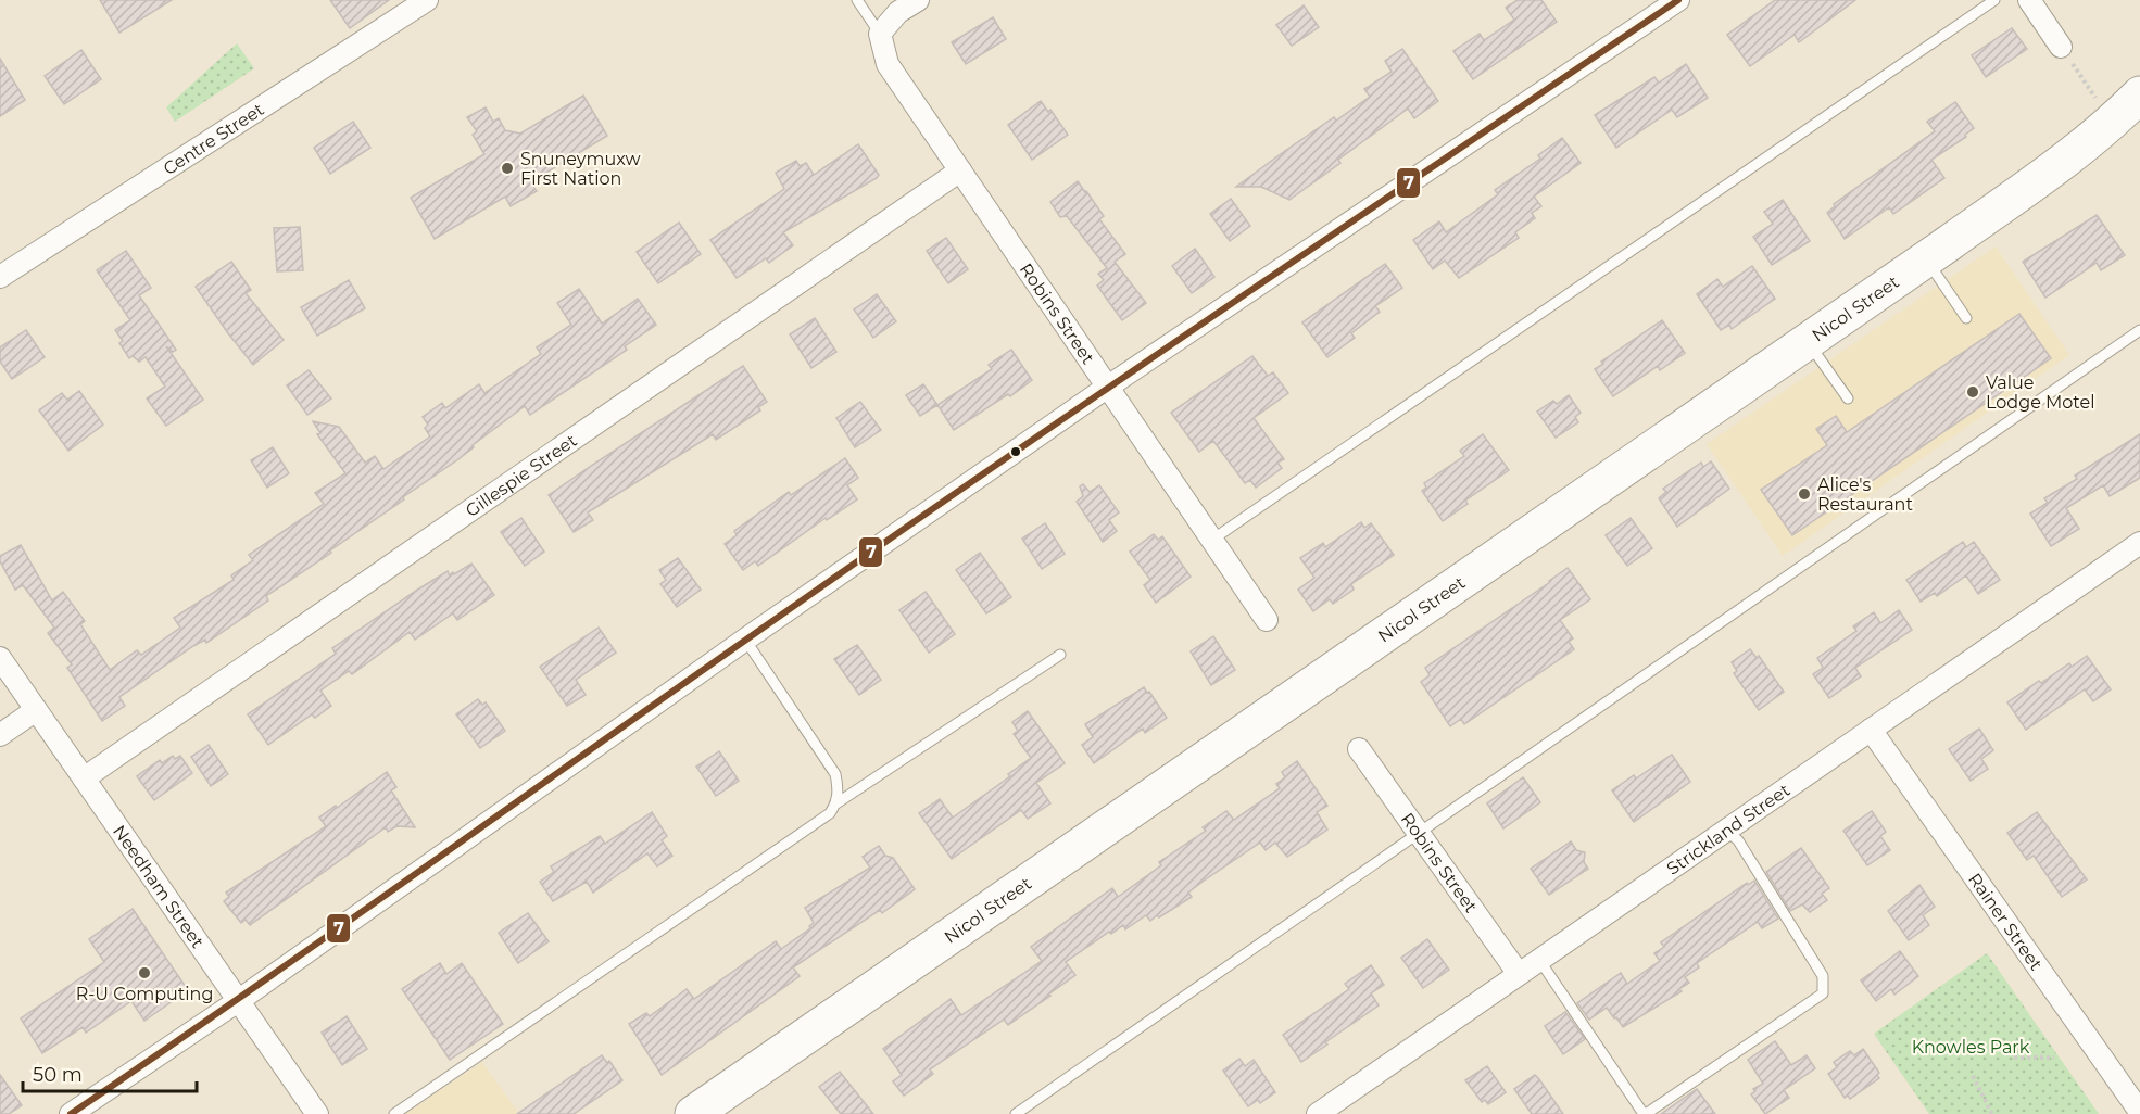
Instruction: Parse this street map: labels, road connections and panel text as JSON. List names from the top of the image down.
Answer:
{
  "streets": {
    "highway": ["Nicol Street"],
    "street": [
      "Centre Street",
      "Robins Street",
      "Gillespie Street",
      "Strickland Street",
      "Needham Street",
      "Rainer Street"
    ]
  },
  "crossings": [
    ["Robins Street", "Gillespie Street"],
    ["Robins Street", "Strickland Street"],
    ["Gillespie Street", "Needham Street"],
    ["Strickland Street", "Rainer Street"]
  ],
  "parks": ["Knowles Park"],
  "places": [
    "Snuneymuxw First Nation",
    "Value Lodge Motel",
    "Alice's Restaurant",
    "R-U Computing"
  ],
  "lines": ["transit line 7"],
  "scale_bar": "50 m"
}
